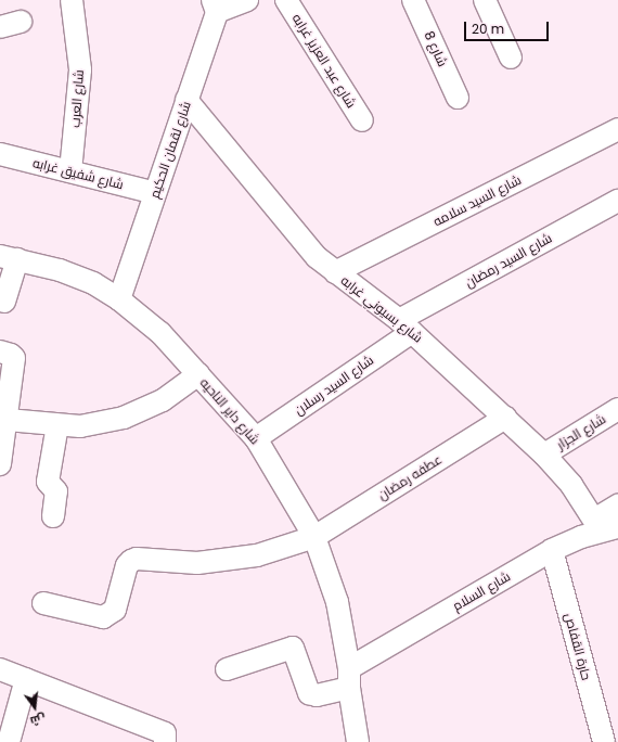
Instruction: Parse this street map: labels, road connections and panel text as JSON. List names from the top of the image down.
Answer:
{
  "streets": {
    "street": [
      "شارع 8",
      "شارع عبد العزيز غرابه",
      "شارع العرب",
      "شارع لقمان الحكيم",
      "شارع شفيق غرابه",
      "شارع السيد سلامه",
      "شارع السيد رمضان",
      "شارع بسيوني غرابه",
      "شارع السيد رسلان",
      "شارع داير الناحيه",
      "شارع الجزار",
      "عطفه رمضان",
      "شارع السلام",
      "حارة القفاص"
    ]
  },
  "crossings": [
    ["شارع العرب", "شارع شفيق غرابه"],
    ["شارع لقمان الحكيم", "شارع شفيق غرابه"],
    ["شارع لقمان الحكيم", "شارع بسيوني غرابه"],
    ["شارع لقمان الحكيم", "شارع داير الناحيه"],
    ["شارع السيد سلامه", "شارع بسيوني غرابه"],
    ["شارع السيد رمضان", "شارع بسيوني غرابه"],
    ["شارع السيد رمضان", "شارع السيد رسلان"],
    ["شارع بسيوني غرابه", "شارع السيد رسلان"],
    ["شارع بسيوني غرابه", "شارع الجزار"],
    ["شارع بسيوني غرابه", "عطفه رمضان"],
    ["شارع بسيوني غرابه", "شارع السلام"],
    ["شارع السيد رسلان", "شارع داير الناحيه"],
    ["شارع داير الناحيه", "عطفه رمضان"],
    ["شارع داير الناحيه", "شارع السلام"],
    ["شارع السلام", "حارة القفاص"]
  ],
  "scale_bar": "20 m",
  "north": "bottom"
}
